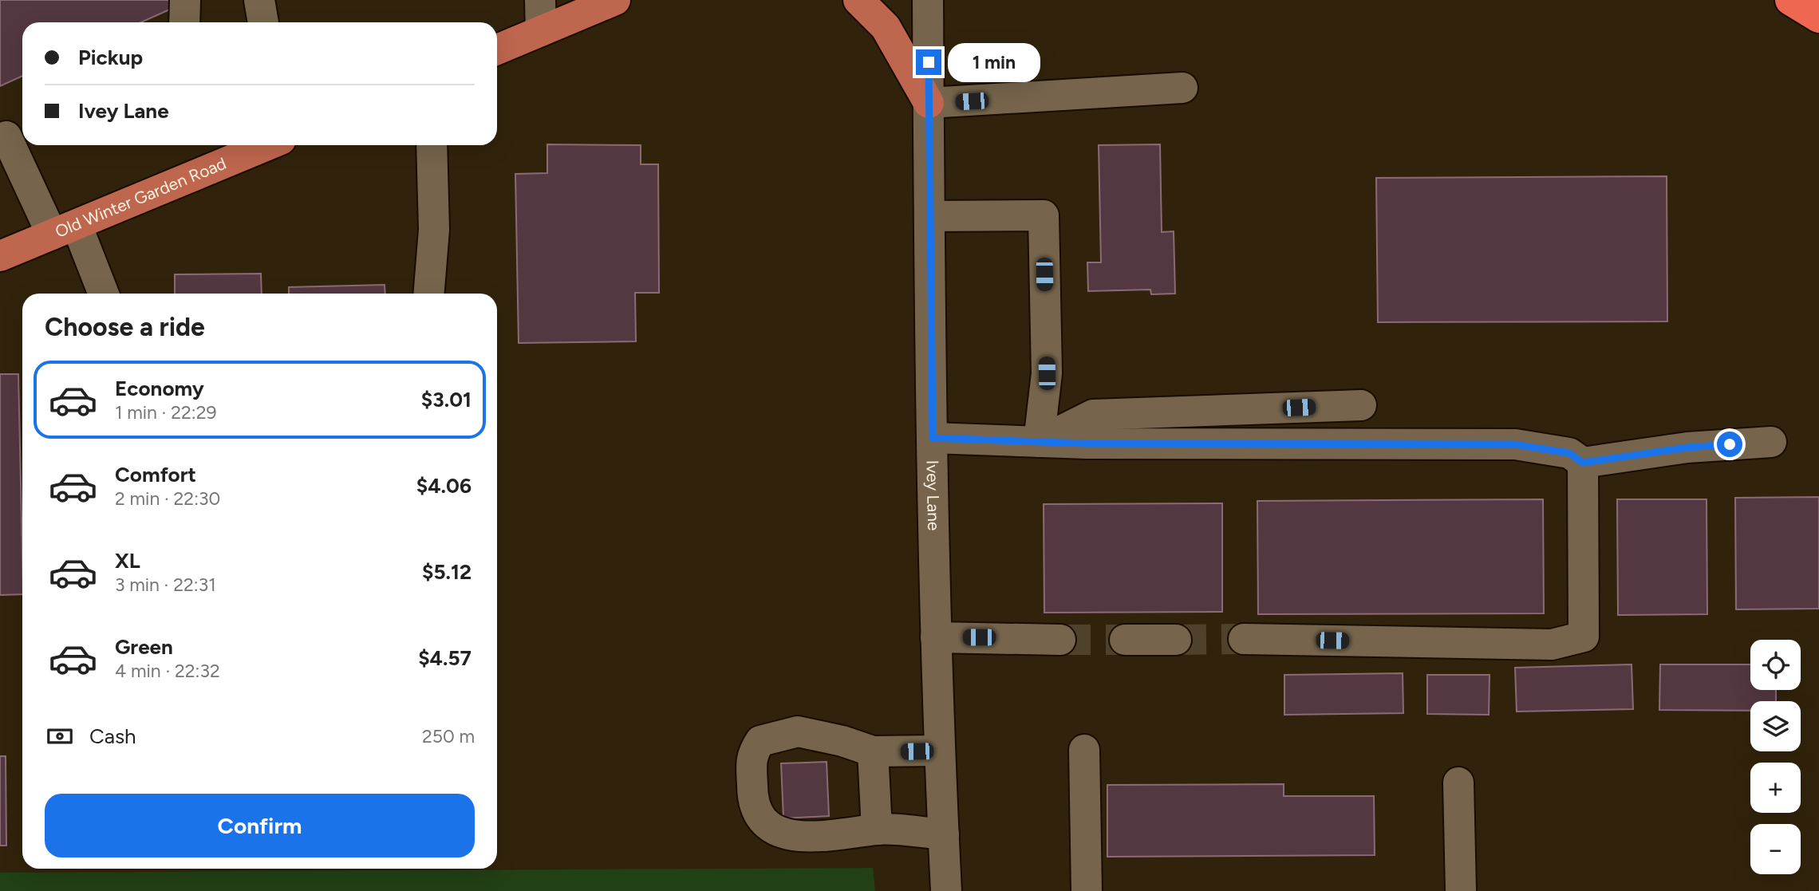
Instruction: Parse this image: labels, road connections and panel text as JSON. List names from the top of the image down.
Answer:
{
  "streets": {
    "main road": ["Old Winter Garden Road"],
    "street": ["Ivey Lane"]
  },
  "page": {
    "banner": ["Pickup", "Ivey Lane"],
    "bubble": "1 min",
    "heading": "Choose a ride",
    "list": [
      {
        "name": "Economy",
        "note": "1 min · 22:29",
        "value": "$3.01"
      },
      {
        "name": "Comfort",
        "note": "2 min · 22:30",
        "value": "$4.06"
      },
      {
        "name": "XL",
        "note": "3 min · 22:31",
        "value": "$5.12"
      },
      {
        "name": "Green",
        "note": "4 min · 22:32",
        "value": "$4.57"
      }
    ],
    "map_buttons": ["+", "−"],
    "pay": ["Cash", "250 m"],
    "buttons": "Confirm"
  }
}
